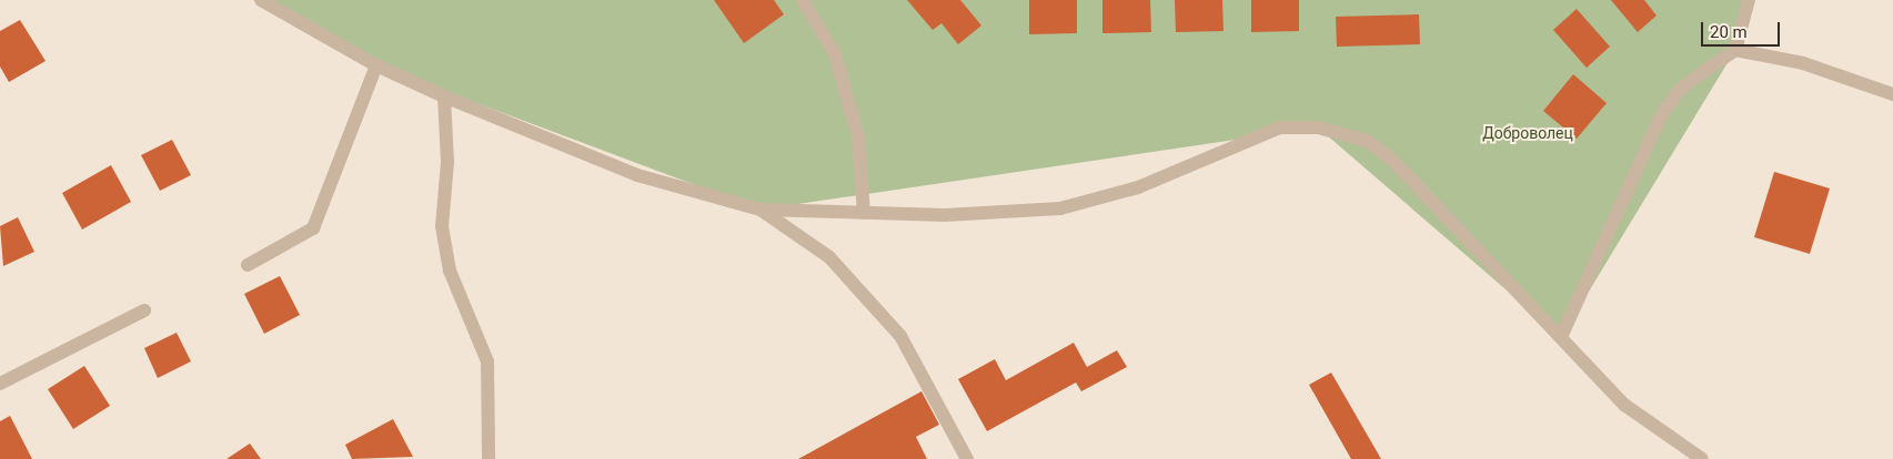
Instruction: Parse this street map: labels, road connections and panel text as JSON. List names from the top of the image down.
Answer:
{
  "parks": ["Доброволец"],
  "scale_bar": "20 m"
}
